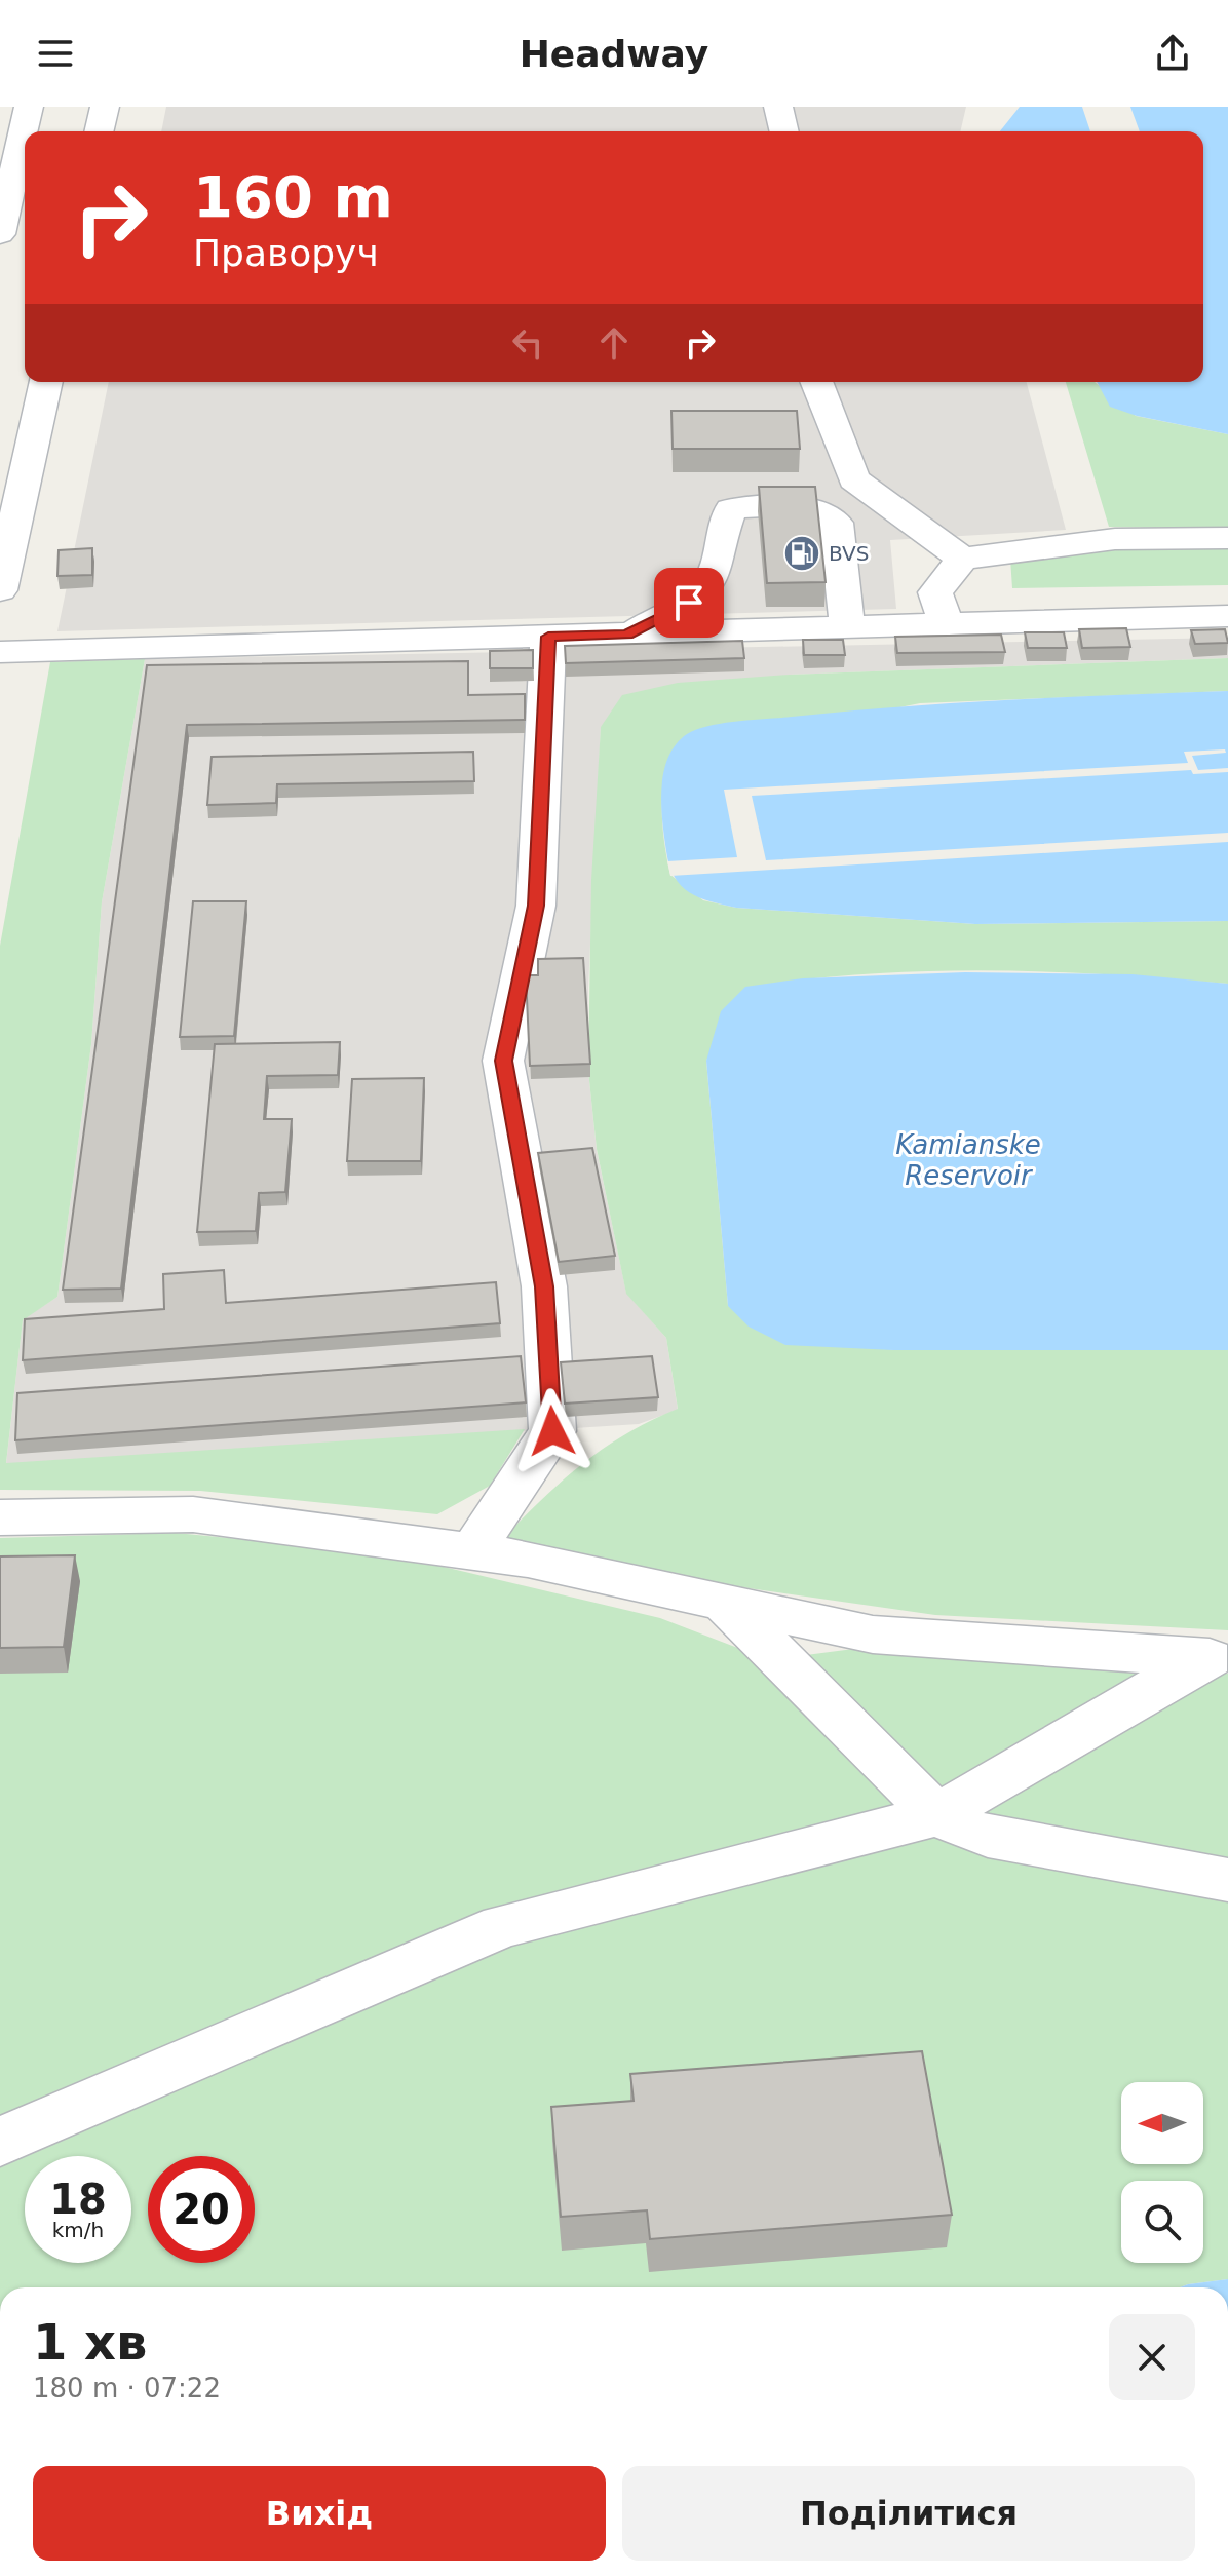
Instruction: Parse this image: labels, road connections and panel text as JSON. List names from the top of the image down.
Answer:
{
  "water": ["Kamianske Reservoir"],
  "places": {
    "fuel station": ["BVS"]
  },
  "north": "left",
  "page": {
    "header": "Headway",
    "turn": ["160 m", "Праворуч"],
    "speed": "18 km/h",
    "limit": "20",
    "heading": ["1 хв", "180 m · 07:22"],
    "buttons": ["Вихід", "Поділитися"]
  }
}
